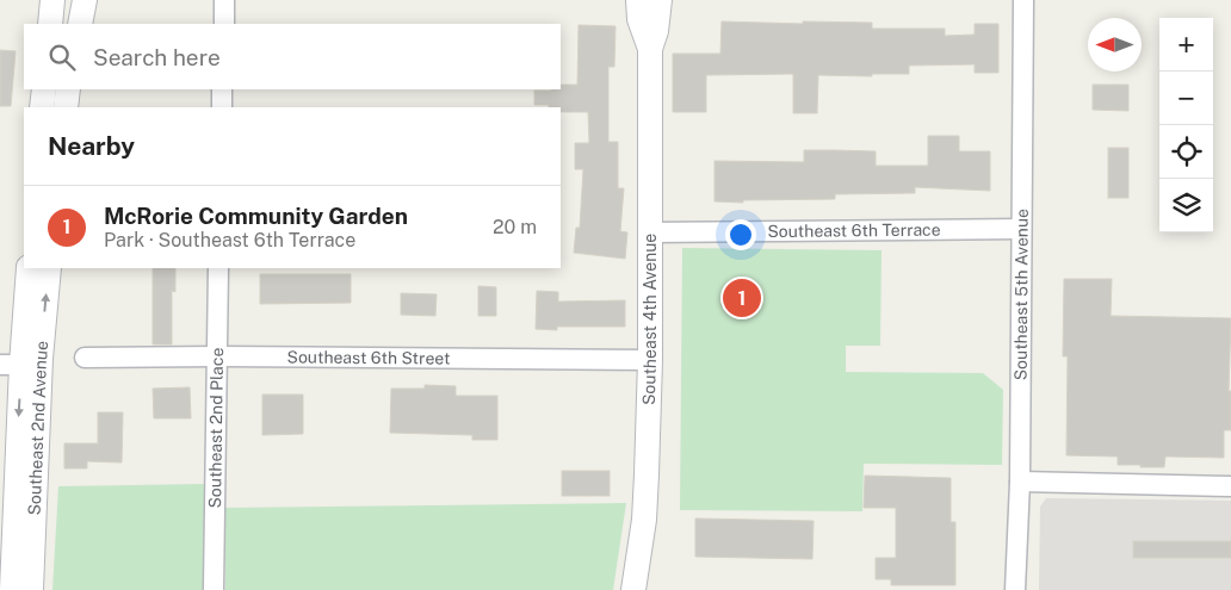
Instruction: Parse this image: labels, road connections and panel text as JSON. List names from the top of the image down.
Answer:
{
  "streets": {
    "street": [
      "Southeast 6th Terrace",
      "Southeast 5th Avenue",
      "Southeast 4th Avenue",
      "Southeast 6th Street",
      "Southeast 2nd Avenue",
      "Southeast 2nd Place"
    ]
  },
  "crossings": [
    ["Southeast 6th Terrace", "Southeast 5th Avenue"],
    ["Southeast 6th Terrace", "Southeast 4th Avenue"],
    ["Southeast 4th Avenue", "Southeast 6th Street"],
    ["Southeast 6th Street", "Southeast 2nd Place"]
  ],
  "north": "left",
  "page": {
    "map_buttons": ["+", "−"],
    "search": "Search here",
    "heading": "Nearby",
    "list": [
      {
        "mark": "1",
        "name": "McRorie Community Garden",
        "note": "Park · Southeast 6th Terrace",
        "value": "20 m"
      }
    ],
    "pins": "1"
  }
}
